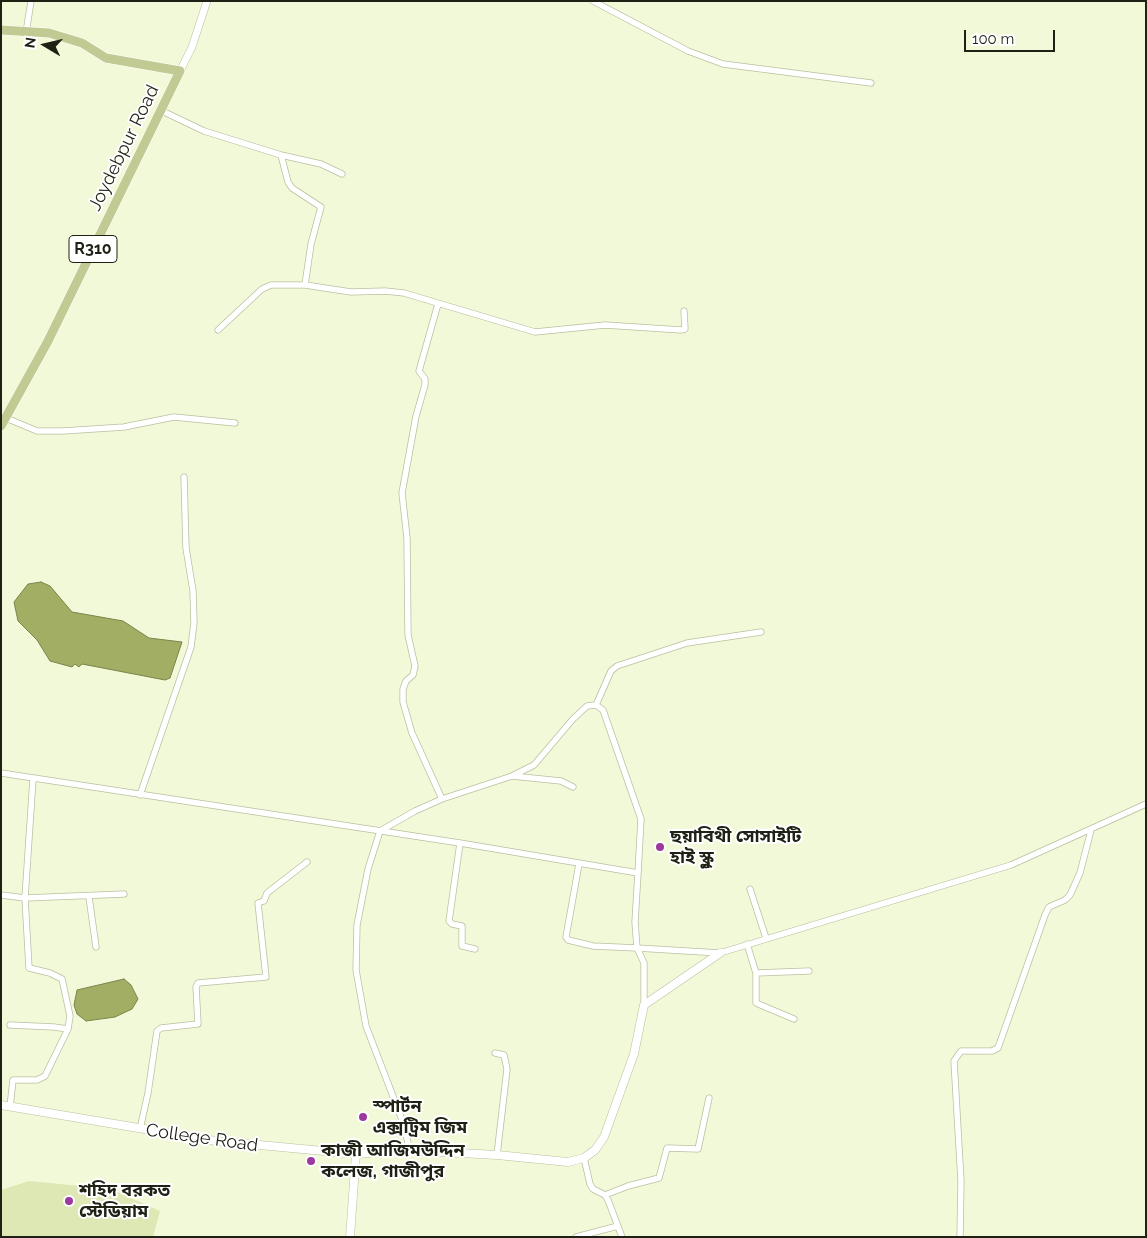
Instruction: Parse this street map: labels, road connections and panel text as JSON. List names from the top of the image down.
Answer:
{
  "streets": {
    "main road": ["Joydebpur Road", "R310", "College Road"]
  },
  "places": [
    "ছয়াবিথী সোসাইটি হাই স্কুল",
    "স্পার্টন এক্সট্রিম জিম",
    "কাজী আজিমউদ্দিন কলেজ, গাজীপুর",
    "শহিদ বরকত স্টেডিয়াম"
  ],
  "scale_bar": "100 m",
  "north": "left"
}
